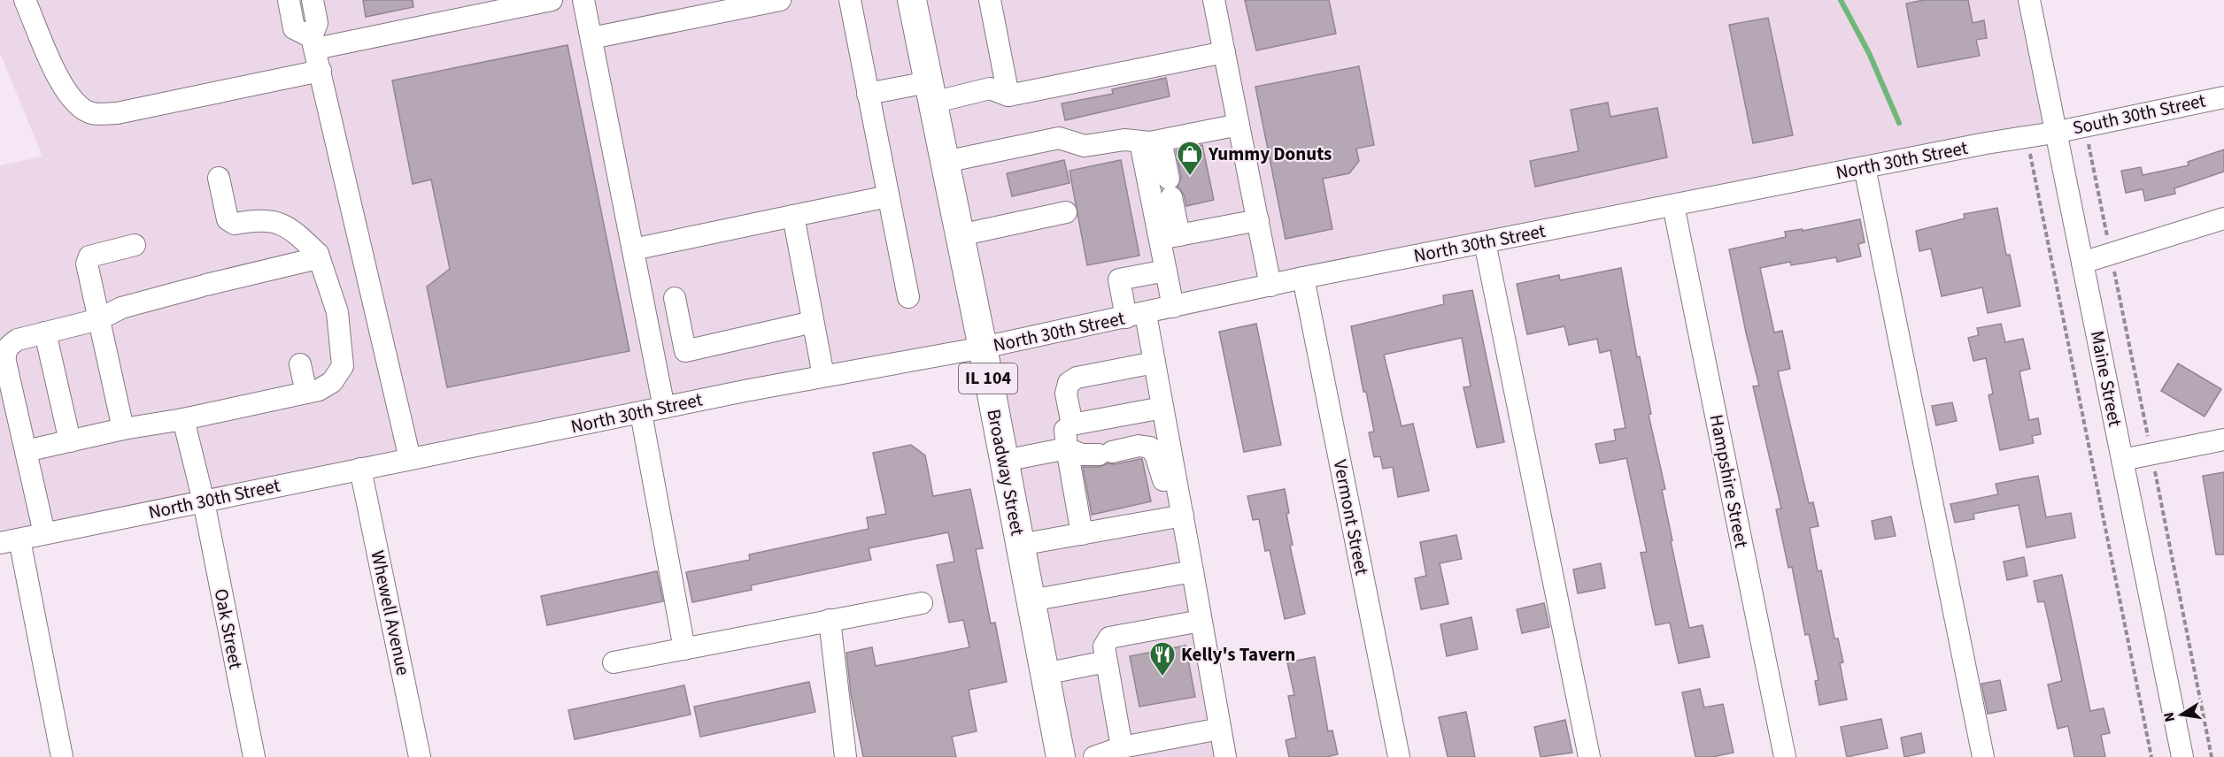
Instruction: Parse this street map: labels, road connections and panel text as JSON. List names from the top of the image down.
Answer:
{
  "streets": {
    "main road": ["IL 104", "Broadway Street"],
    "street": [
      "South 30th Street",
      "North 30th Street",
      "Maine Street",
      "Hampshire Street",
      "Vermont Street",
      "Whewell Avenue",
      "Oak Street"
    ]
  },
  "crossings": [
    ["South 30th Street", "North 30th Street"],
    ["South 30th Street", "Maine Street"],
    ["North 30th Street", "Maine Street"],
    ["North 30th Street", "Broadway Street"],
    ["North 30th Street", "Hampshire Street"],
    ["North 30th Street", "Vermont Street"],
    ["North 30th Street", "Whewell Avenue"],
    ["North 30th Street", "Oak Street"]
  ],
  "places": {
    "shop": ["Yummy Donuts"],
    "restaurant": ["Kelly's Tavern"]
  },
  "north": "left"
}
